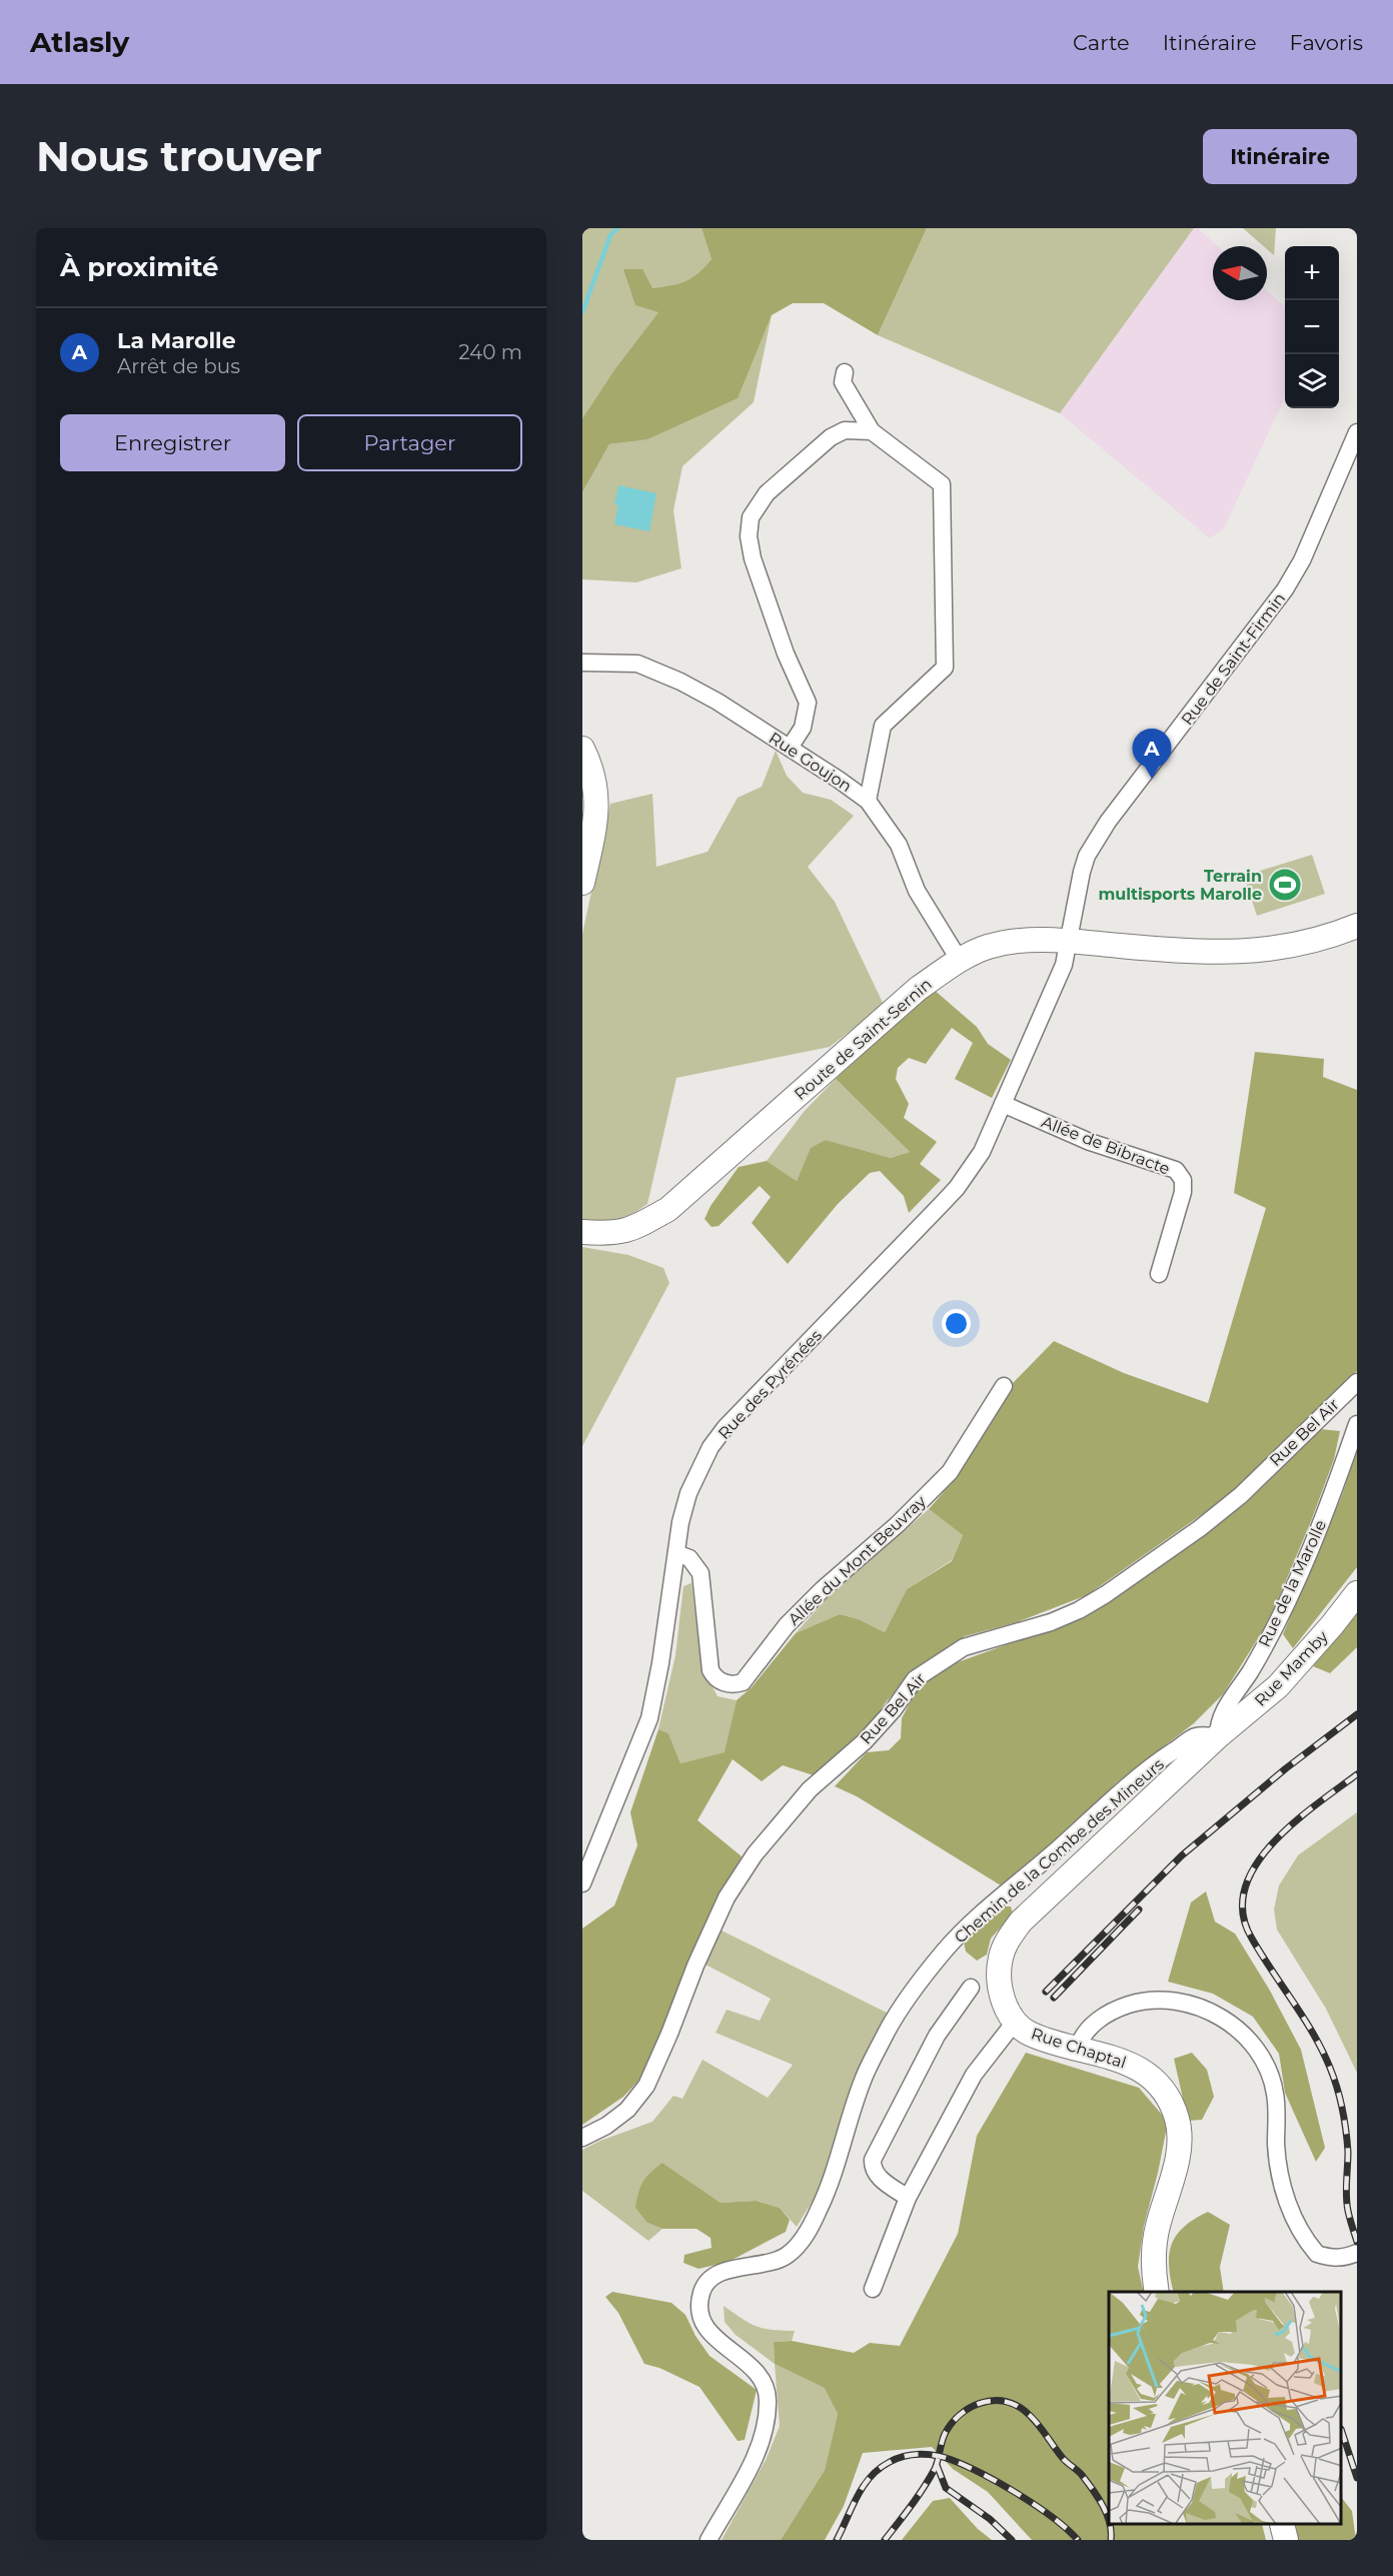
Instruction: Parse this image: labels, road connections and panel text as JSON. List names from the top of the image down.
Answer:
{
  "streets": {
    "street": [
      "Rue de Saint-Firmin",
      "Rue Goujon",
      "Route de Saint-Sernin",
      "Allée de Bibracte",
      "Rue des Pyrénées",
      "Rue Bel Air",
      "Allée du Mont Beuvray",
      "Rue de la Marolle",
      "Rue Mamby",
      "Chemin de la Combe des Mineurs",
      "Rue Chaptal"
    ]
  },
  "crossings": [
    ["Rue de Saint-Firmin", "Route de Saint-Sernin"],
    ["Rue de Saint-Firmin", "Rue des Pyrénées"],
    ["Rue Goujon", "Route de Saint-Sernin"],
    ["Route de Saint-Sernin", "Rue des Pyrénées"],
    ["Allée de Bibracte", "Rue des Pyrénées"],
    ["Rue des Pyrénées", "Allée du Mont Beuvray"],
    ["Rue de la Marolle", "Rue Mamby"],
    ["Rue de la Marolle", "Chemin de la Combe des Mineurs"],
    ["Rue de la Marolle", "Rue Chaptal"],
    ["Rue Mamby", "Chemin de la Combe des Mineurs"],
    ["Rue Mamby", "Rue Chaptal"],
    ["Chemin de la Combe des Mineurs", "Rue Chaptal"]
  ],
  "places": {
    "sports": ["Terrain multisports Marolle"]
  },
  "north": "left",
  "page": {
    "header": "Atlasly",
    "nav": ["Carte", "Itinéraire", "Favoris"],
    "buttons": [
      "Itinéraire",
      ["Enregistrer", "Partager"]
    ],
    "title": "Nous trouver",
    "heading": "À proximité",
    "map_buttons": ["+", "−"],
    "list": [
      {
        "mark": "A",
        "name": "La Marolle",
        "note": "Arrêt de bus",
        "value": "240 m"
      }
    ],
    "pins": "A"
  }
}
